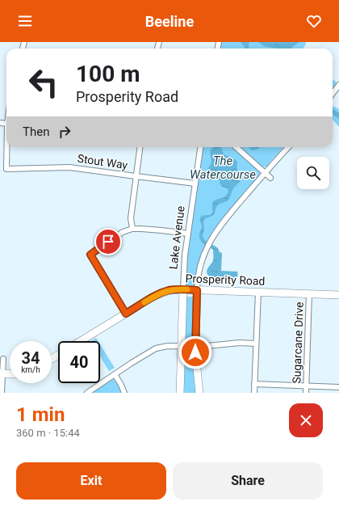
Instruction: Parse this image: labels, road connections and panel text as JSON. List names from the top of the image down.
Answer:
{
  "streets": {
    "street": [
      "Stout Way",
      "Lake Avenue",
      "Prosperity Road",
      "Sugarcane Drive"
    ]
  },
  "crossings": [
    ["Stout Way", "Lake Avenue"],
    ["Lake Avenue", "Prosperity Road"],
    ["Prosperity Road", "Sugarcane Drive"]
  ],
  "water": ["The Watercourse"],
  "page": {
    "header": "Beeline",
    "turn": ["100 m", "Prosperity Road"],
    "then": "Then",
    "speed": "34 km/h",
    "limit": "40",
    "heading": ["1 min", "360 m · 15:44"],
    "buttons": ["Exit", "Share"]
  }
}
